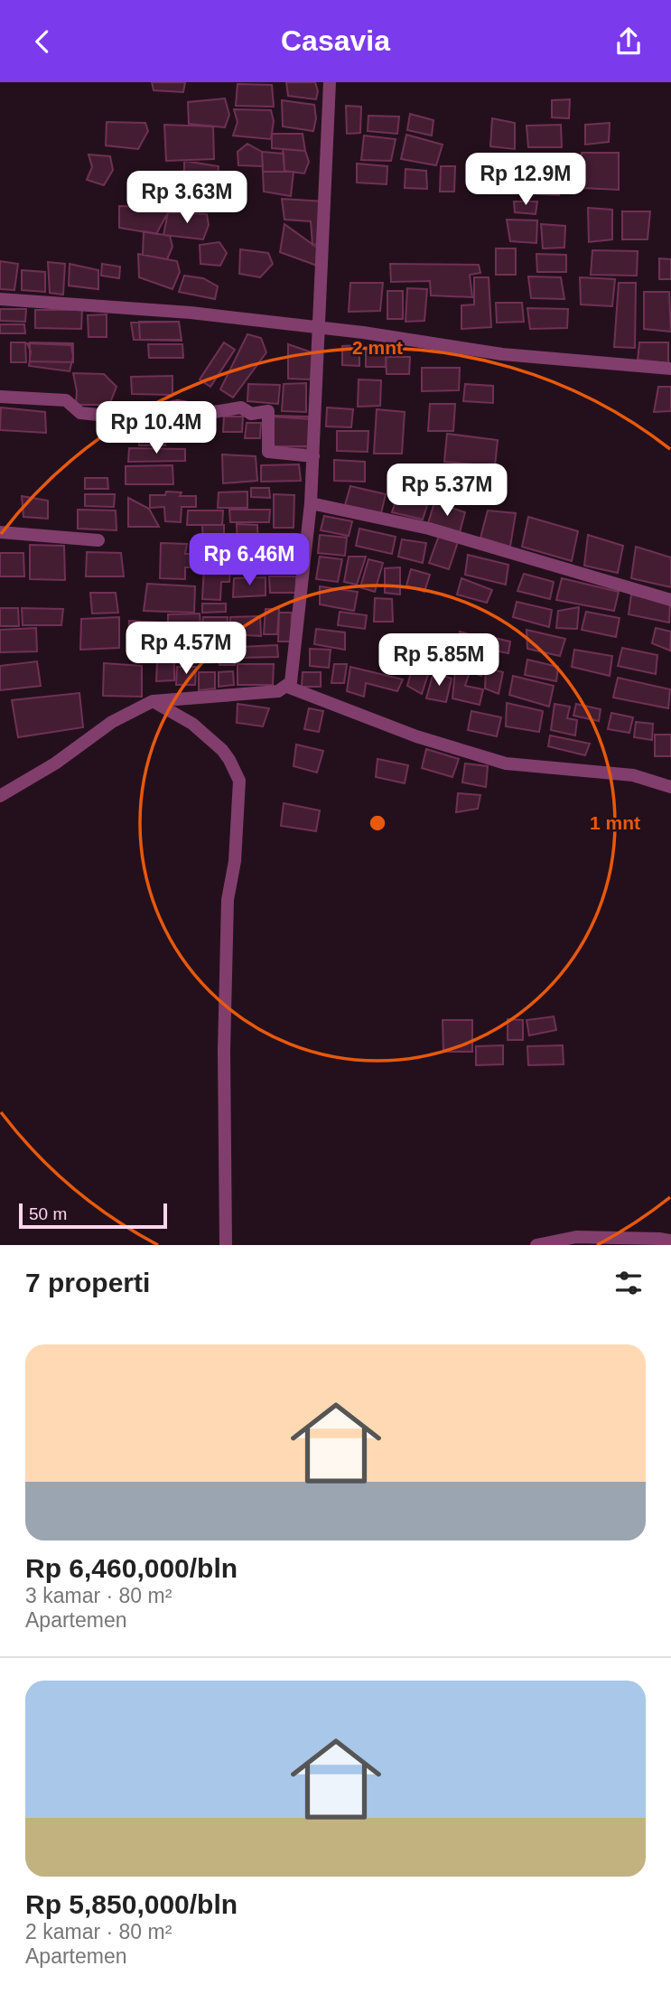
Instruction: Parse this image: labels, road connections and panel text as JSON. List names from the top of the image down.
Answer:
{
  "scale_bar": "50 m",
  "page": {
    "header": "Casavia",
    "price": [
      "Rp 12.9M",
      "Rp 3.63M",
      "Rp 10.4M",
      "Rp 5.37M",
      "Rp 6.46M",
      "Rp 4.57M",
      "Rp 5.85M"
    ],
    "scale": "50 m",
    "heading": "7 properti",
    "list": [
      {
        "name": "Rp 6,460,000/bln",
        "note": "3 kamar · 80 m² · Apartemen"
      },
      {
        "name": "Rp 5,850,000/bln",
        "note": "2 kamar · 80 m² · Apartemen"
      }
    ]
  },
  "rings": ["2 mnt", "1 mnt"]
}
